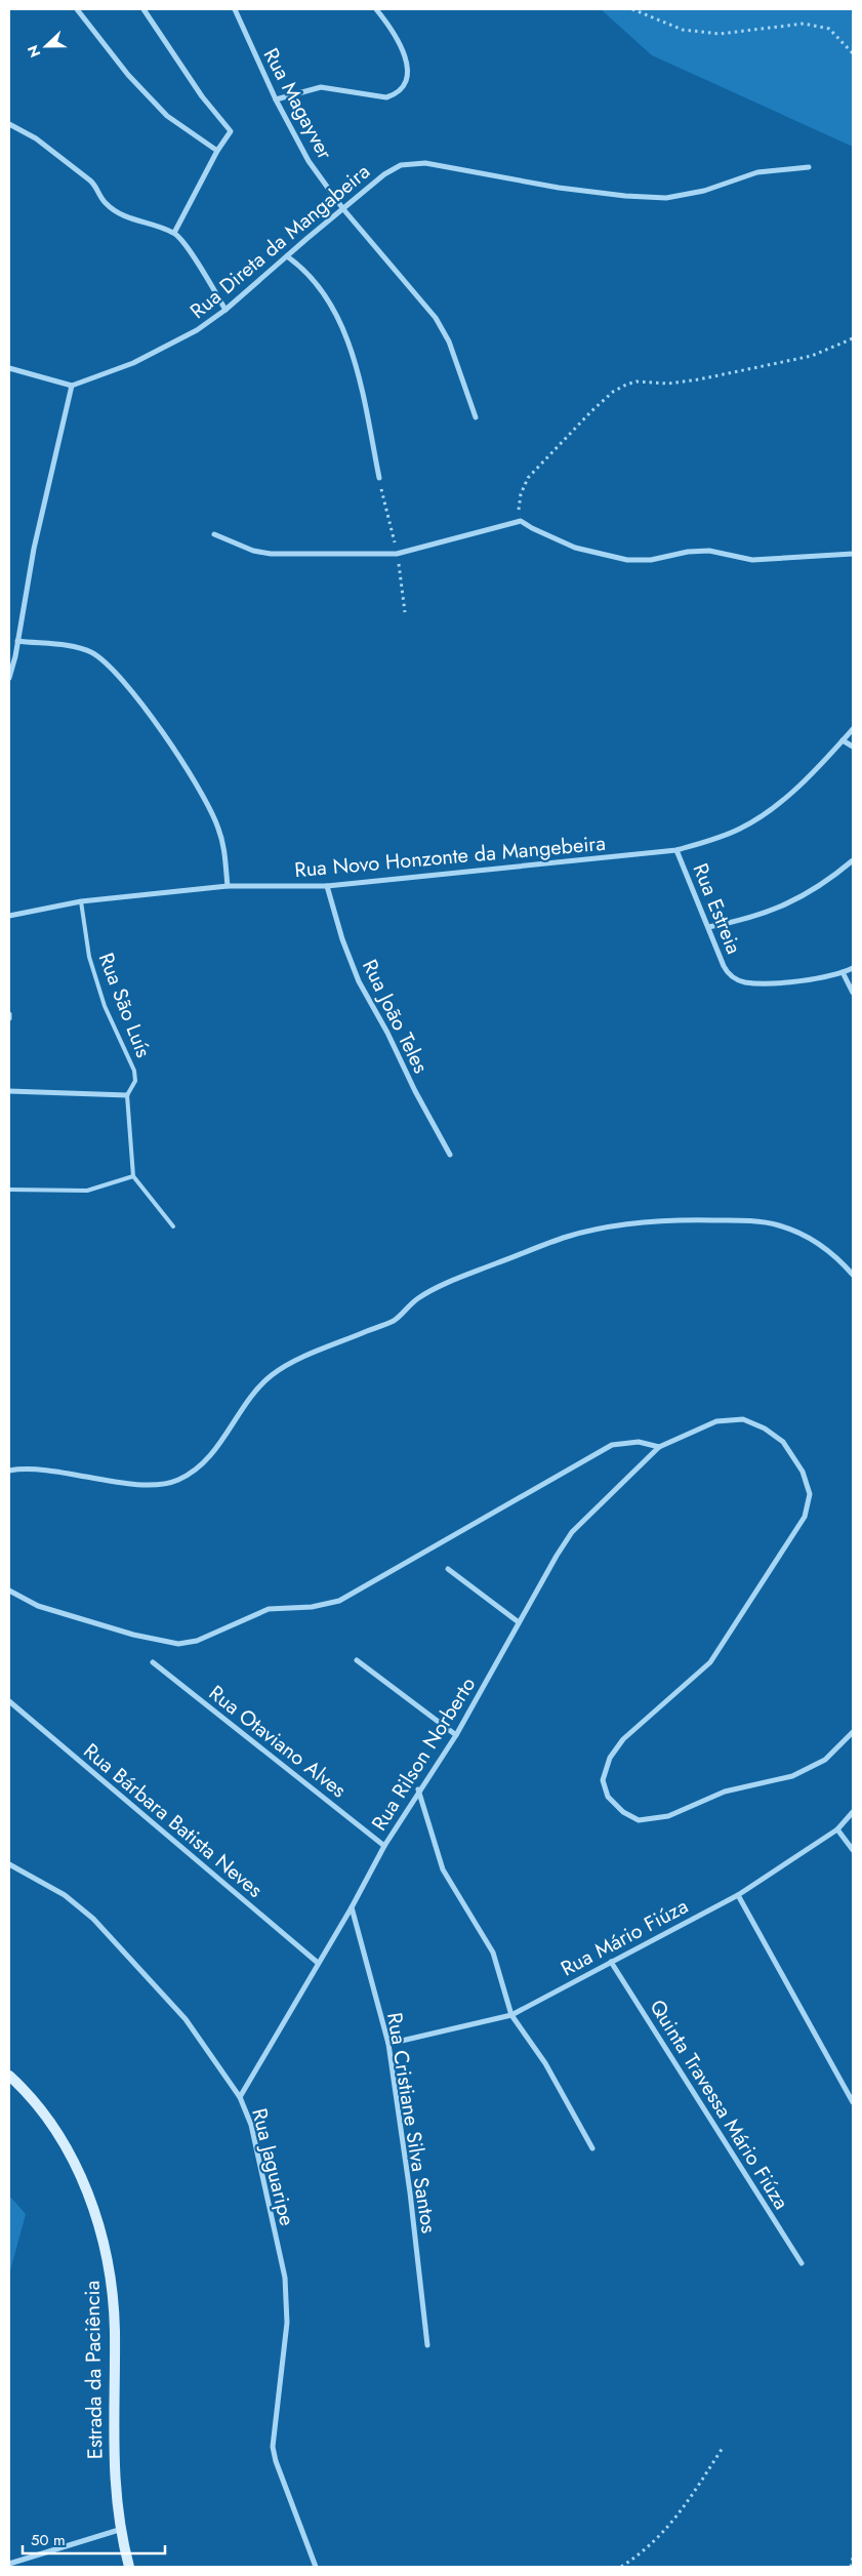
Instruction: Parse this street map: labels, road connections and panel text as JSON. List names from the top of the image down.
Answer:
{
  "streets": {
    "main road": ["Estrada da Paciência"],
    "street": [
      "Rua Magayver",
      "Rua Direta da Mangabeira",
      "Rua Novo Honzonte da Mangebeira",
      "Rua Estreia",
      "Rua João Teles",
      "Rua Otaviano Alves",
      "Rua Rilson Norberto",
      "Rua Bárbara Batista Neves",
      "Rua Mário Fiúza",
      "Quinta Travessa Mário Fiúza",
      "Rua Cristiane Silva Santos",
      "Rua Jaguaripe"
    ],
    "lane": ["Rua São Luís"]
  },
  "crossings": [
    ["Rua Magayver", "Rua Direta da Mangabeira"],
    ["Rua Novo Honzonte da Mangebeira", "Rua Estreia"],
    ["Rua Novo Honzonte da Mangebeira", "Rua São Luís"],
    ["Rua Novo Honzonte da Mangebeira", "Rua João Teles"],
    ["Rua Otaviano Alves", "Rua Rilson Norberto"],
    ["Rua Rilson Norberto", "Rua Bárbara Batista Neves"],
    ["Rua Rilson Norberto", "Rua Cristiane Silva Santos"],
    ["Rua Rilson Norberto", "Rua Jaguaripe"],
    ["Rua Mário Fiúza", "Quinta Travessa Mário Fiúza"],
    ["Rua Mário Fiúza", "Rua Cristiane Silva Santos"]
  ],
  "scale_bar": "50 m",
  "north": "left"
}
